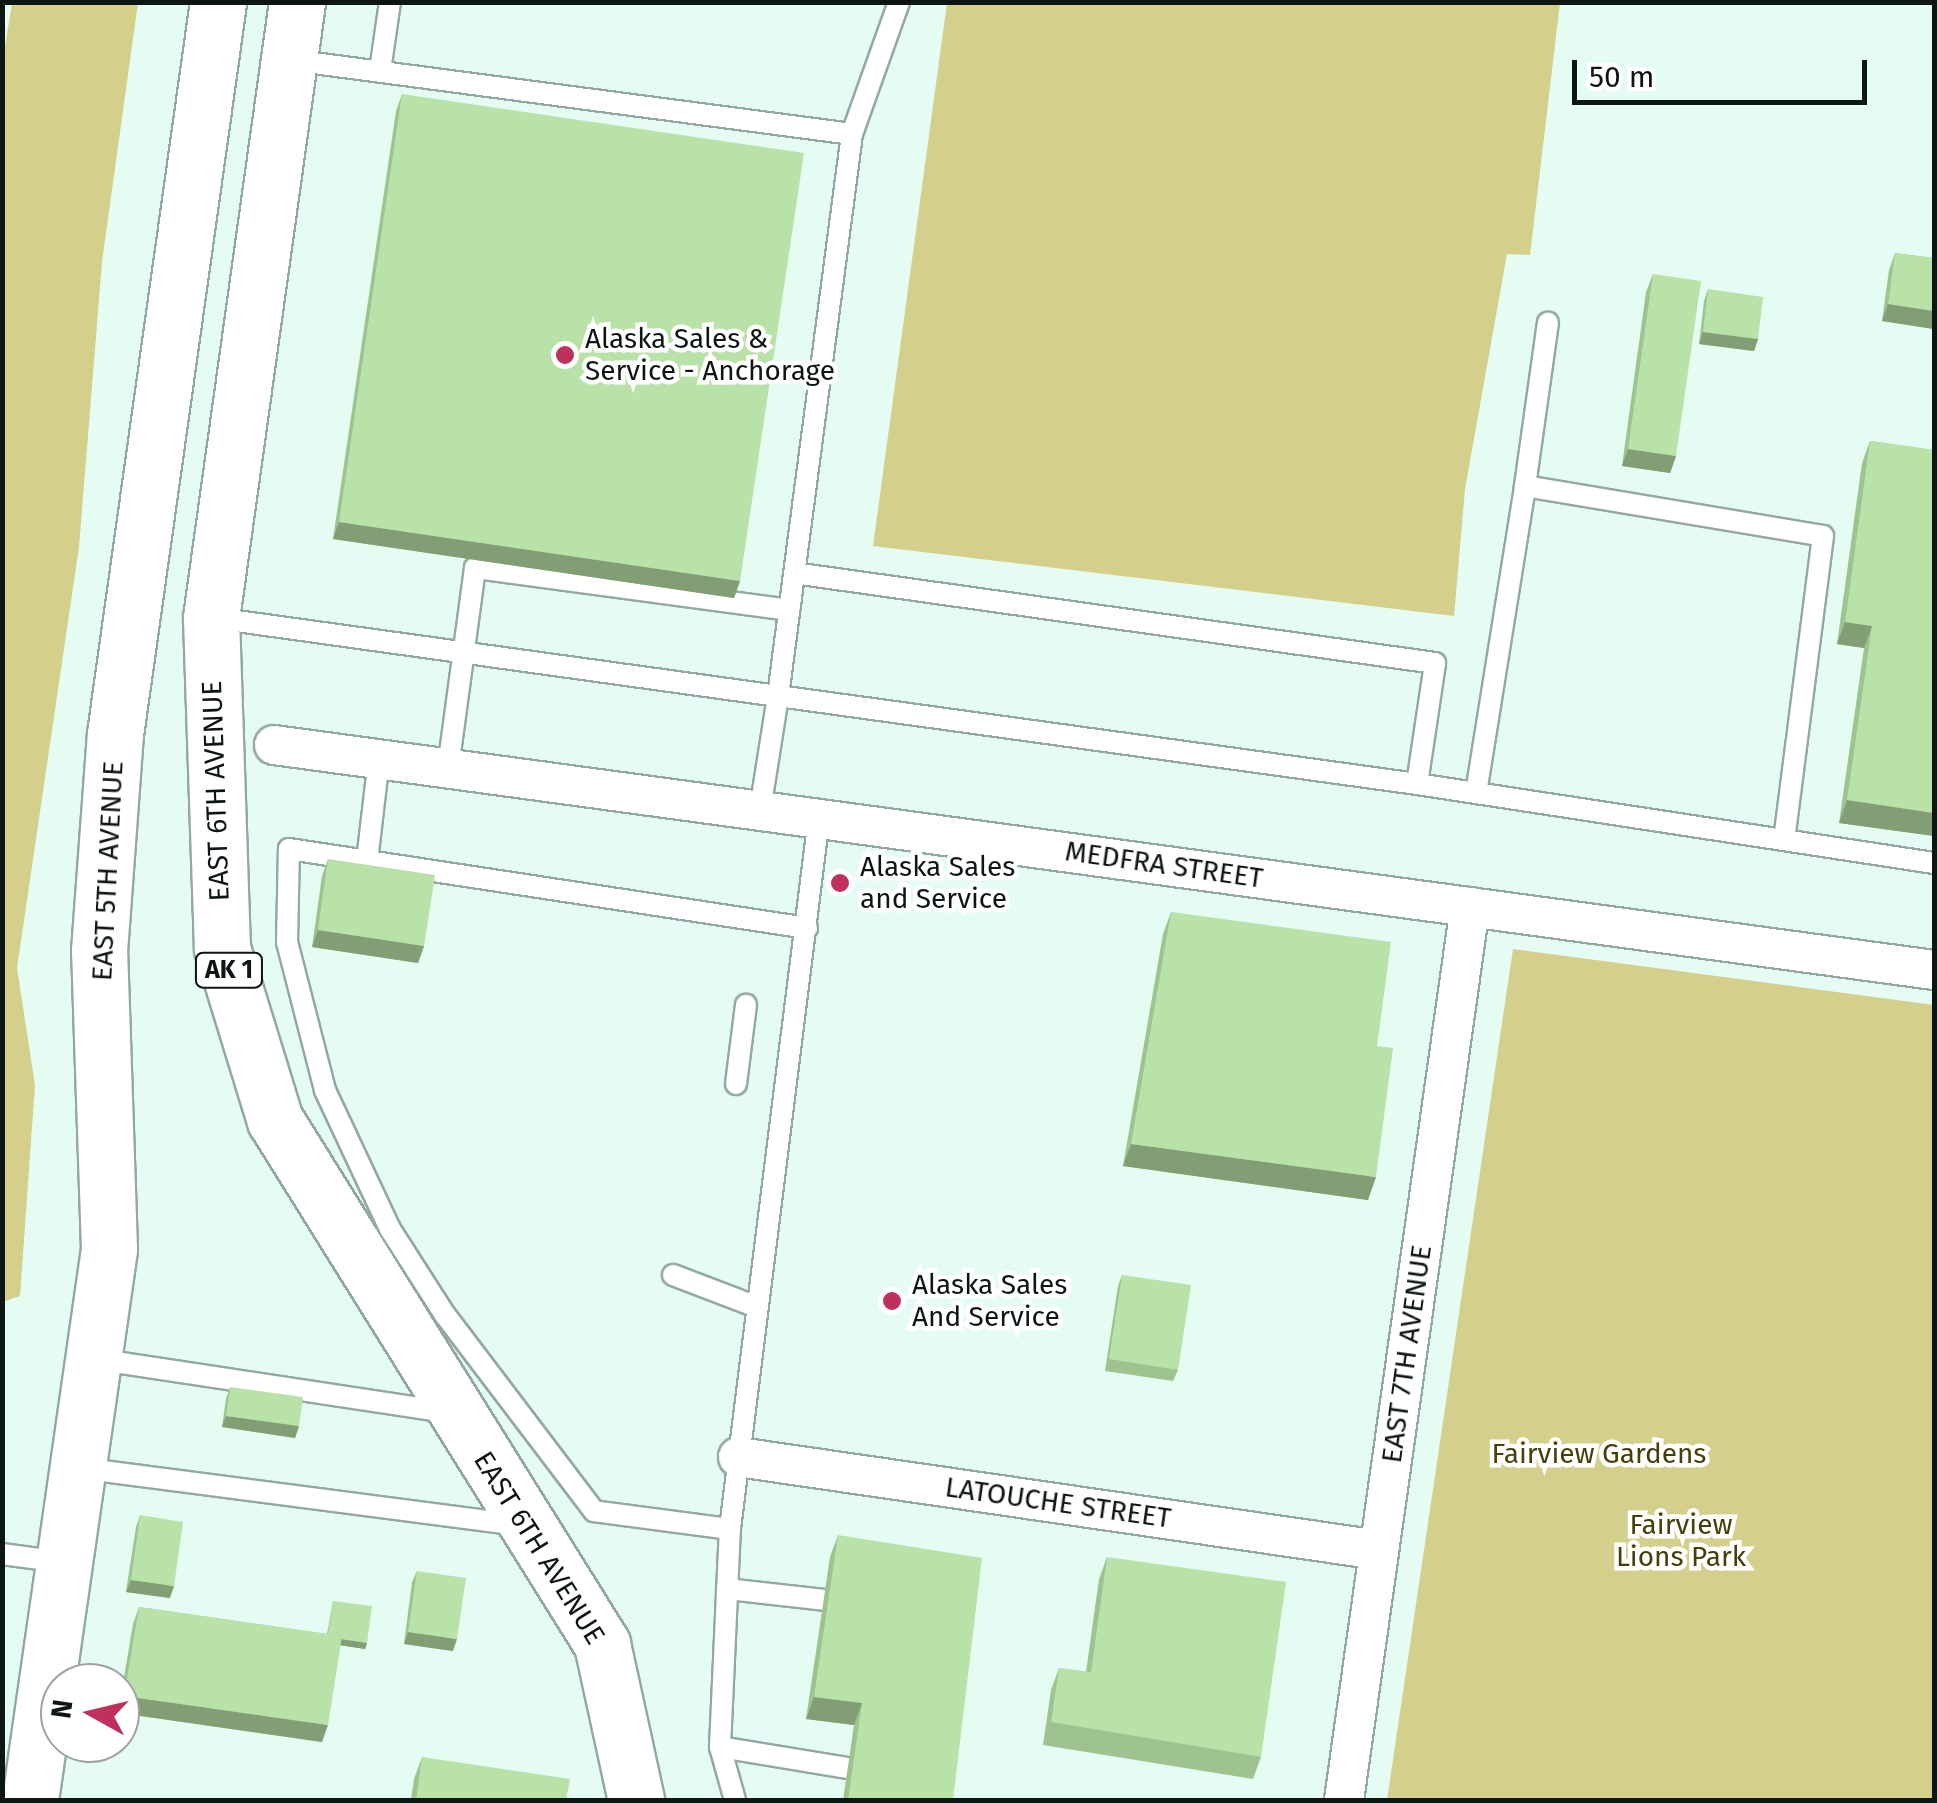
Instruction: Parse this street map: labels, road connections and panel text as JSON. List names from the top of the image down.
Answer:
{
  "streets": {
    "highway": ["EAST 6TH AVENUE", "EAST 5TH AVENUE", "AK 1"],
    "street": ["MEDFRA STREET", "EAST 7TH AVENUE", "LATOUCHE STREET"]
  },
  "crossings": [
    ["MEDFRA STREET", "EAST 7TH AVENUE"],
    ["EAST 7TH AVENUE", "LATOUCHE STREET"]
  ],
  "parks": ["Fairview Gardens", "Fairview Lions Park"],
  "places": ["Alaska Sales & Service - Anchorage", "Alaska Sales and Service", "Alaska Sales And Service"],
  "scale_bar": "50 m",
  "north": "left"
}
